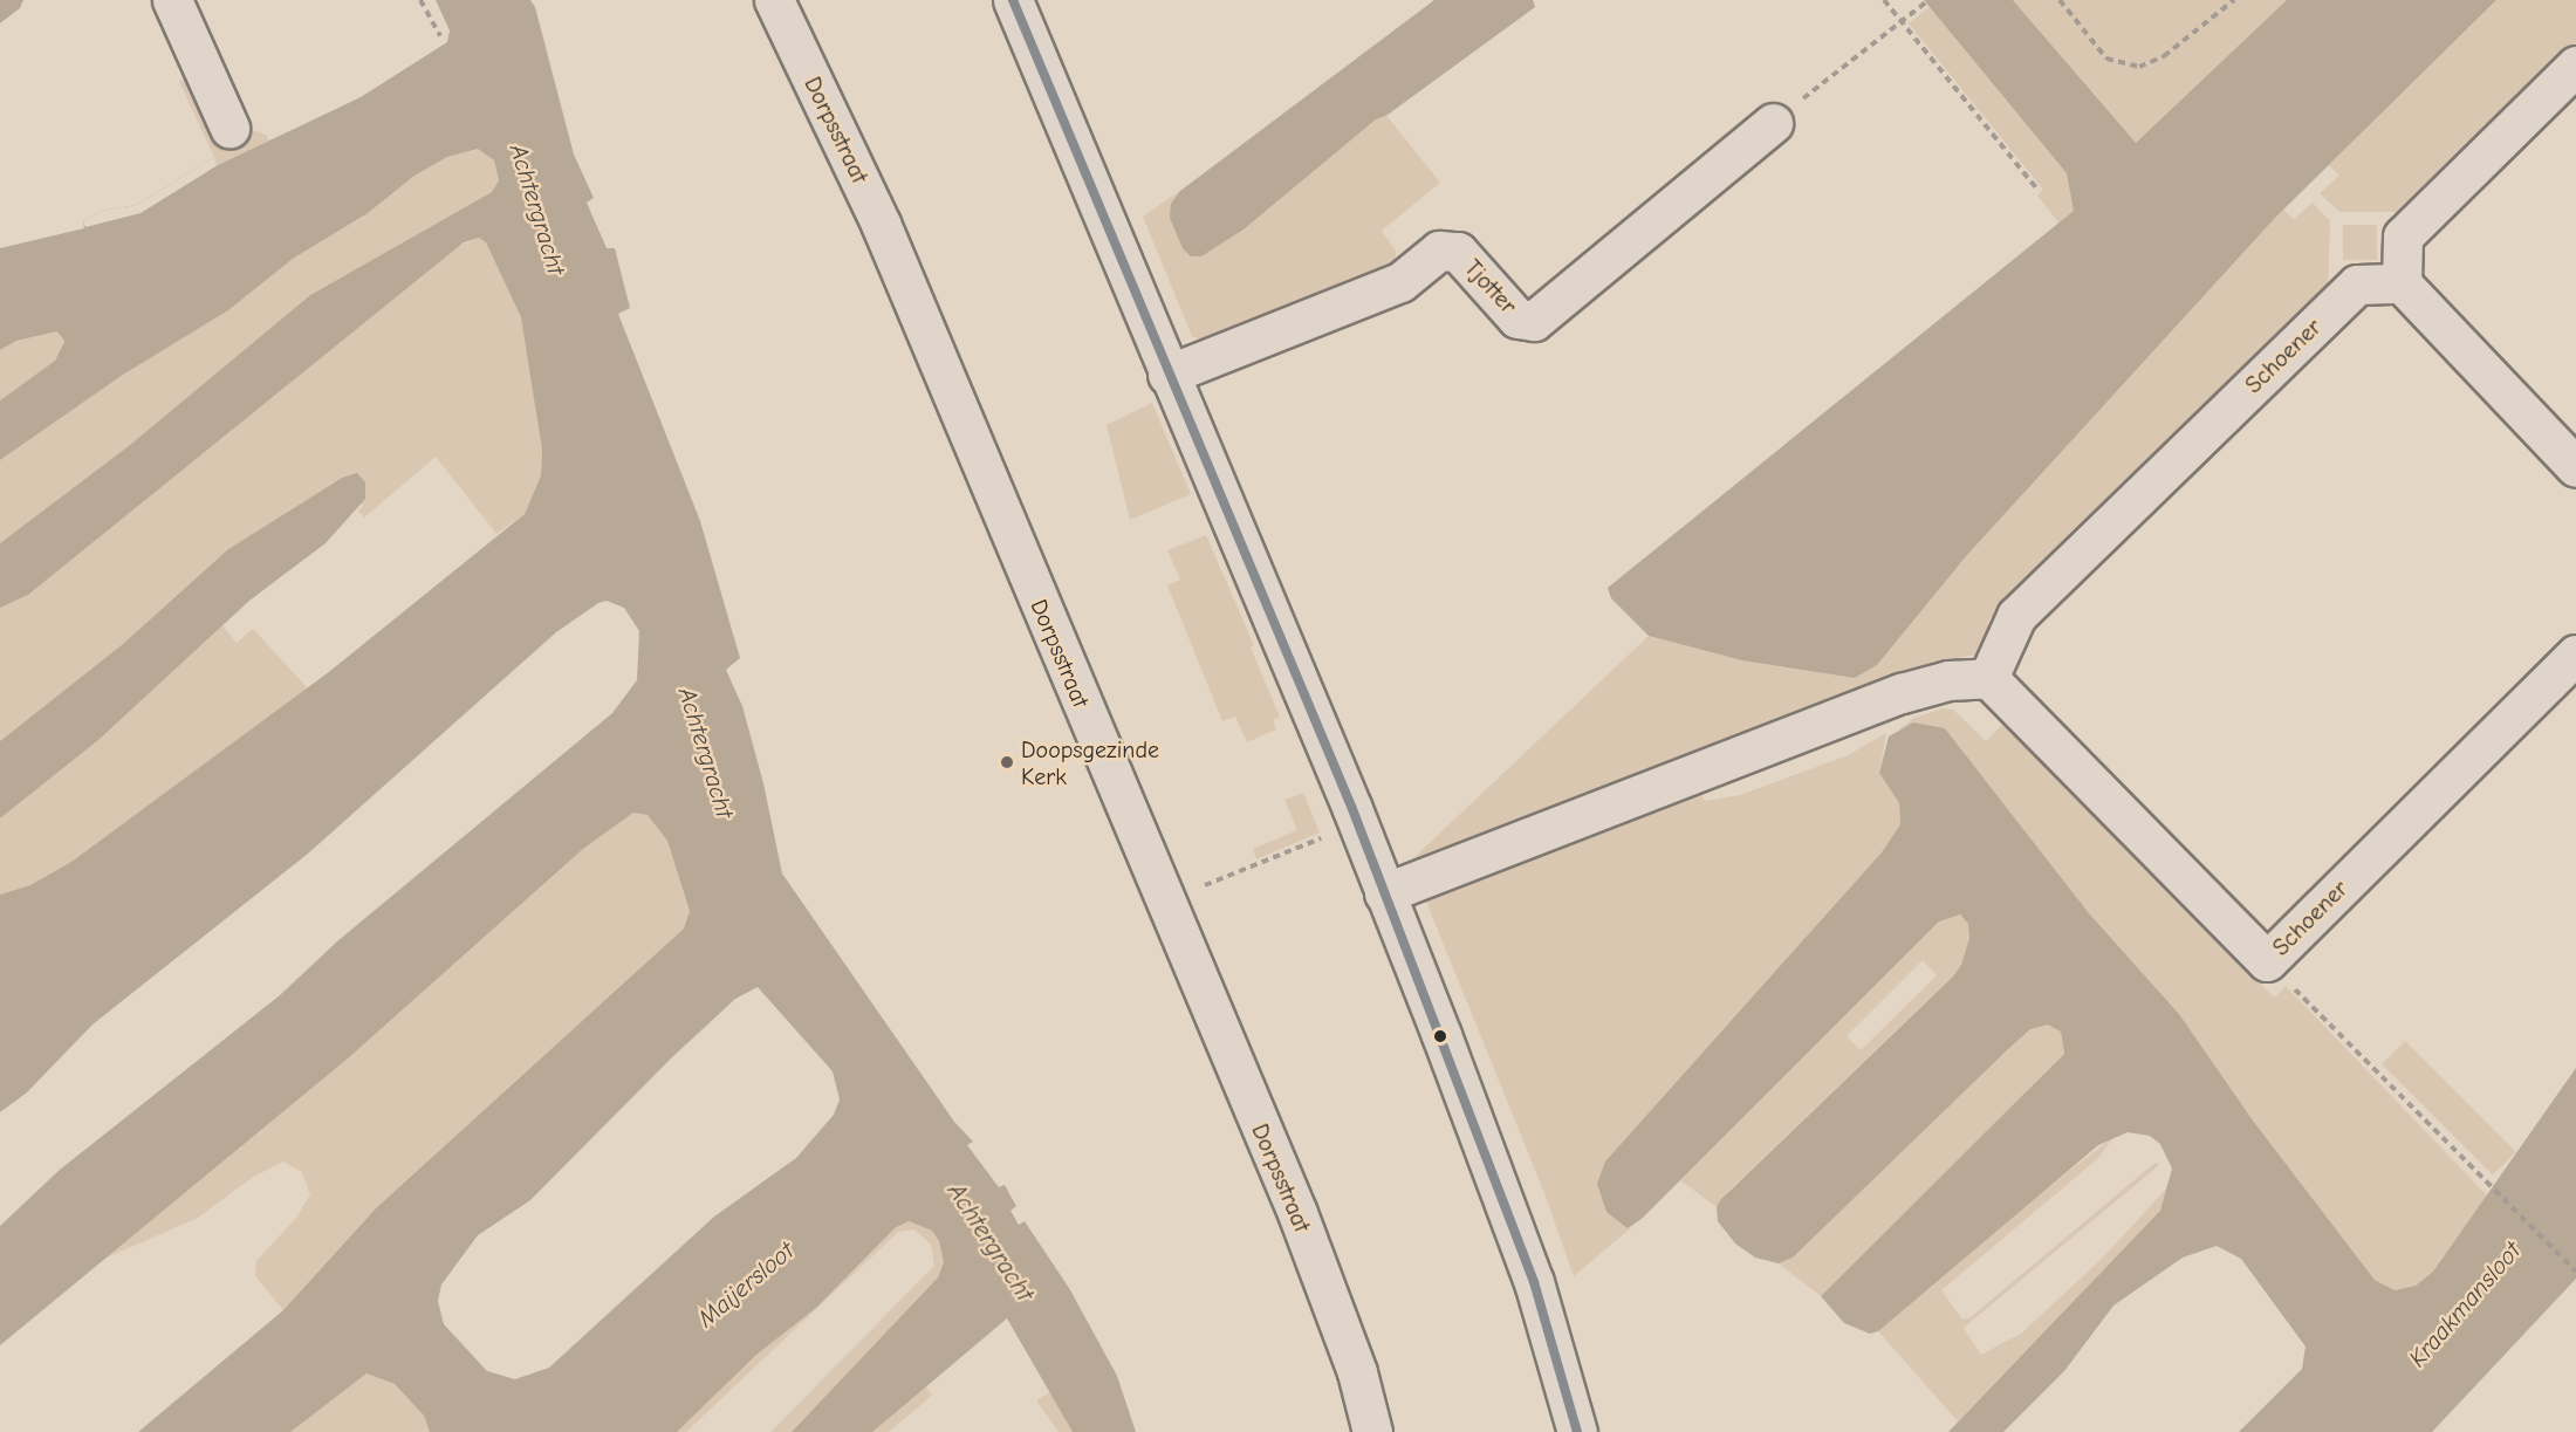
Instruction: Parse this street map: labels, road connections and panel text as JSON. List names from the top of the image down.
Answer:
{
  "streets": {
    "street": ["Dorpsstraat", "Tjotter", "Schoener"]
  },
  "water": ["Achtergracht", "Maijersloot", "Kraakmansloot"],
  "places": ["Doopsgezinde Kerk"]
}
